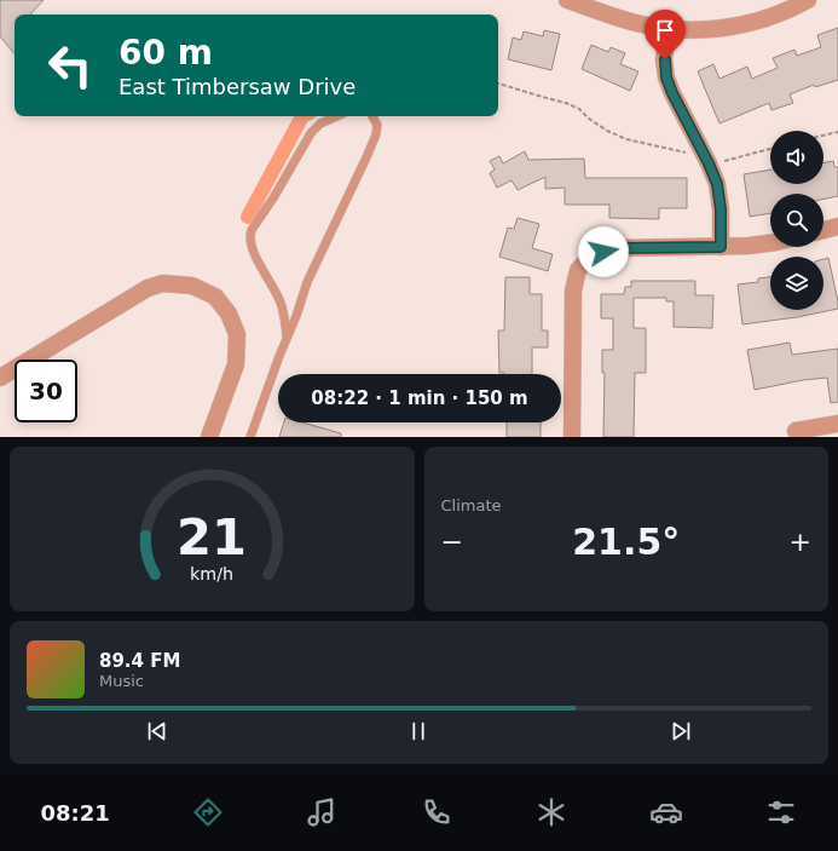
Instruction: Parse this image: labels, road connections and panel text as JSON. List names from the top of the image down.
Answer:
{
  "page": {
    "turn": ["60 m", "East Timbersaw Drive"],
    "limit": "30",
    "trip": "08:22 · 1 min · 150 m",
    "tile": "Climate",
    "heat": ["−", "21.5°", "+"],
    "song": ["89.4 FM", "Music"],
    "tabs": "08:21",
    "gauge": ["21", "km/h"]
  }
}
